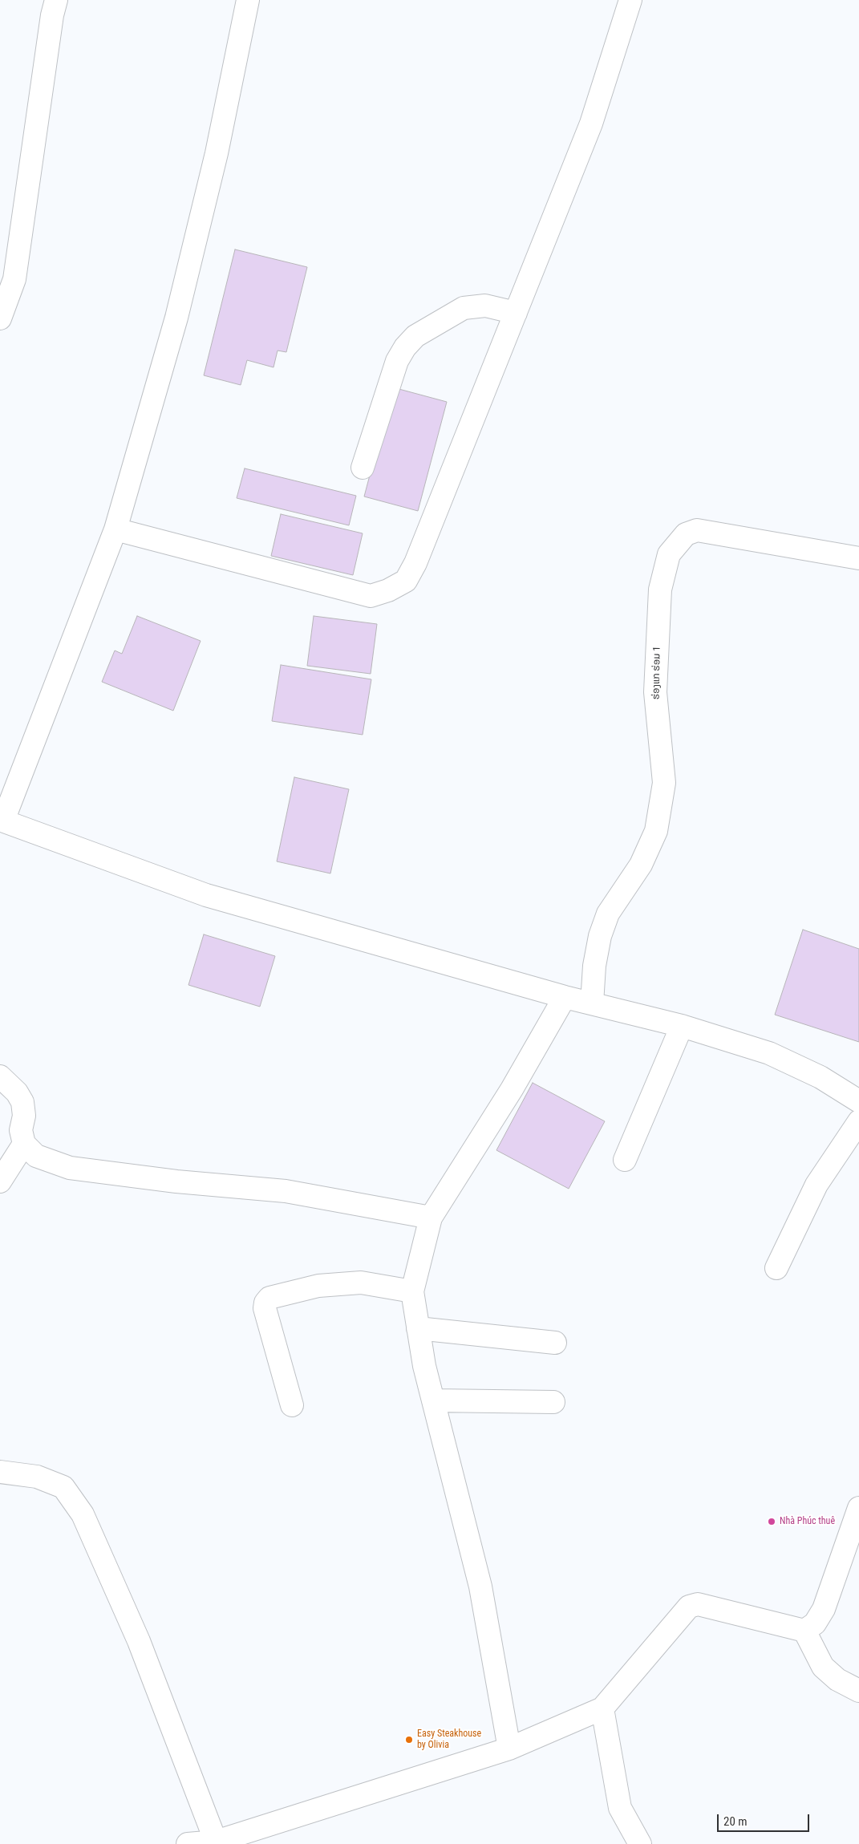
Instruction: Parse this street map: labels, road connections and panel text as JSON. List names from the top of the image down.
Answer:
{
  "streets": {
    "street": ["ຮ່ອງແກ ຮ່ອມ 1"]
  },
  "places": ["Nhà Phúc thuê", "Easy Steakhouse by Olivia"],
  "scale_bar": "20 m"
}
